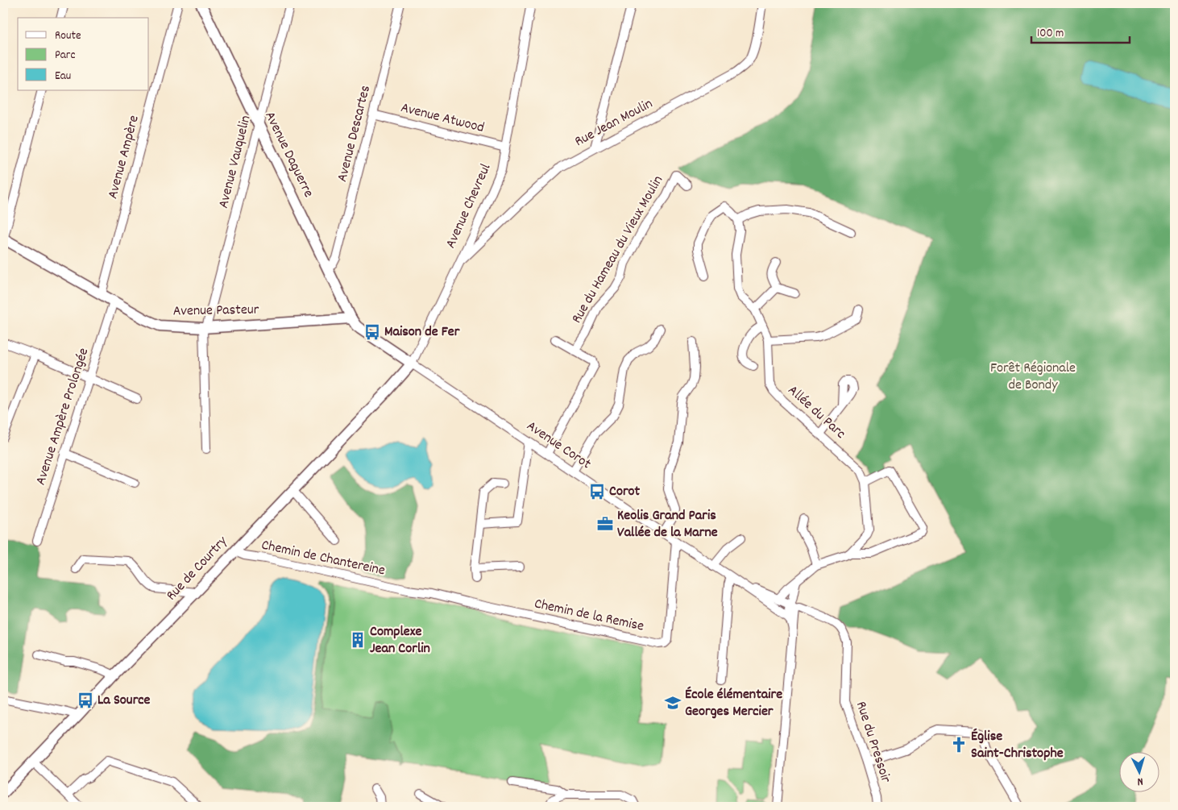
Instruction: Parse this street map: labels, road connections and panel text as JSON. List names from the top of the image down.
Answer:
{
  "streets": {
    "street": [
      "Avenue Atwood",
      "Rue Jean Moulin",
      "Avenue Descartes",
      "Avenue Daguerre",
      "Avenue Ampère",
      "Avenue Vauquelin",
      "Avenue Chevreul",
      "Rue du Hameau du Vieux Moulin",
      "Avenue Pasteur",
      "Allée du Parc",
      "Avenue Ampère Prolongée",
      "Avenue Corot",
      "Chemin de Chantereine",
      "Rue de Courtry",
      "Chemin de la Remise",
      "Rue du Pressoir"
    ]
  },
  "crossings": [
    ["Avenue Atwood", "Avenue Descartes"],
    ["Avenue Atwood", "Avenue Chevreul"],
    ["Rue Jean Moulin", "Avenue Chevreul"],
    ["Avenue Descartes", "Avenue Daguerre"],
    ["Avenue Daguerre", "Avenue Vauquelin"],
    ["Avenue Daguerre", "Avenue Pasteur"],
    ["Avenue Ampère", "Avenue Pasteur"],
    ["Avenue Vauquelin", "Avenue Pasteur"],
    ["Avenue Chevreul", "Avenue Corot"],
    ["Avenue Chevreul", "Rue de Courtry"],
    ["Avenue Pasteur", "Avenue Ampère Prolongée"],
    ["Allée du Parc", "Avenue Corot"],
    ["Avenue Corot", "Rue de Courtry"],
    ["Avenue Corot", "Chemin de la Remise"],
    ["Avenue Corot", "Rue du Pressoir"],
    ["Chemin de Chantereine", "Rue de Courtry"],
    ["Chemin de Chantereine", "Chemin de la Remise"]
  ],
  "parks": ["Forêt Régionale de Bondy"],
  "places": {
    "bus stop": ["Maison de Fer", "Corot", "La Source"],
    "office": ["Keolis Grand Paris Vallée de la Marne"],
    "building": ["Complexe Jean Corlin"],
    "school or university": ["École élémentaire Georges Mercier"],
    "church": ["Église Saint-Christophe"]
  },
  "legend": ["Route", "Parc", "Eau"],
  "scale_bar": "100 m",
  "north": "bottom"
}
